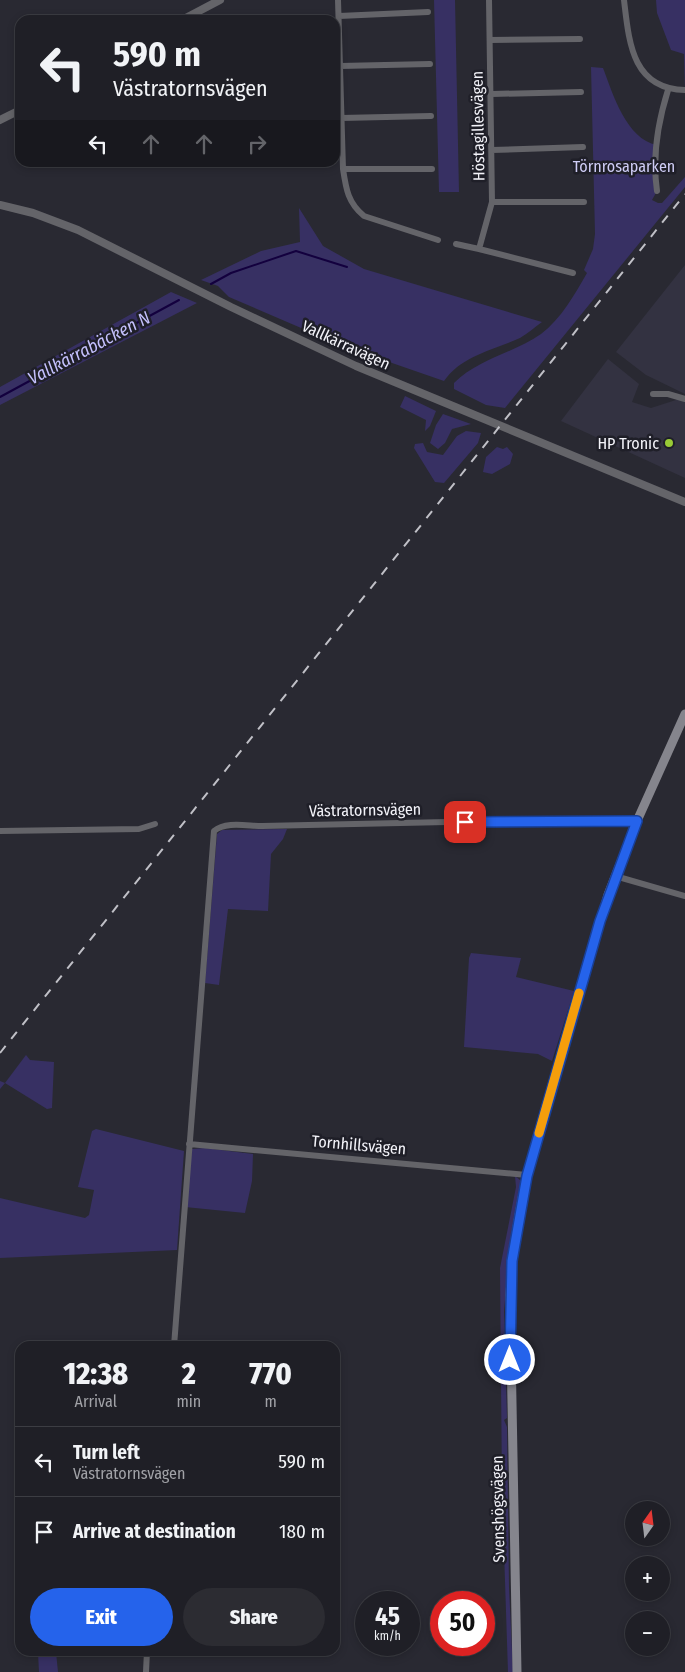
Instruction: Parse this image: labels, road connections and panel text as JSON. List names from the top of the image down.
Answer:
{
  "streets": {
    "main road": ["Svenshögsvägen"],
    "street": [
      "Höstagillesvägen",
      "Vallkärravägen",
      "Västratornsvägen",
      "Tornhillsvägen"
    ]
  },
  "crossings": [
    ["Västratornsvägen", "Tornhillsvägen"],
    ["Västratornsvägen", "Svenshögsvägen"],
    ["Tornhillsvägen", "Svenshögsvägen"]
  ],
  "water": ["Vallkärrabäcken N"],
  "parks": ["Törnrosaparken"],
  "places": ["HP Tronic"],
  "north": "top",
  "page": {
    "turn": ["590 m", "Västratornsvägen"],
    "eta": [
      "12:38",
      "Arrival",
      "2",
      "min",
      "770",
      "m"
    ],
    "list": [
      {
        "name": "Turn left",
        "note": "Västratornsvägen",
        "value": "590 m"
      },
      {
        "name": "Arrive at destination",
        "value": "180 m"
      }
    ],
    "map_buttons": ["+", "−"],
    "buttons": ["Exit", "Share"],
    "speed": "45 km/h",
    "limit": "50"
  }
}
